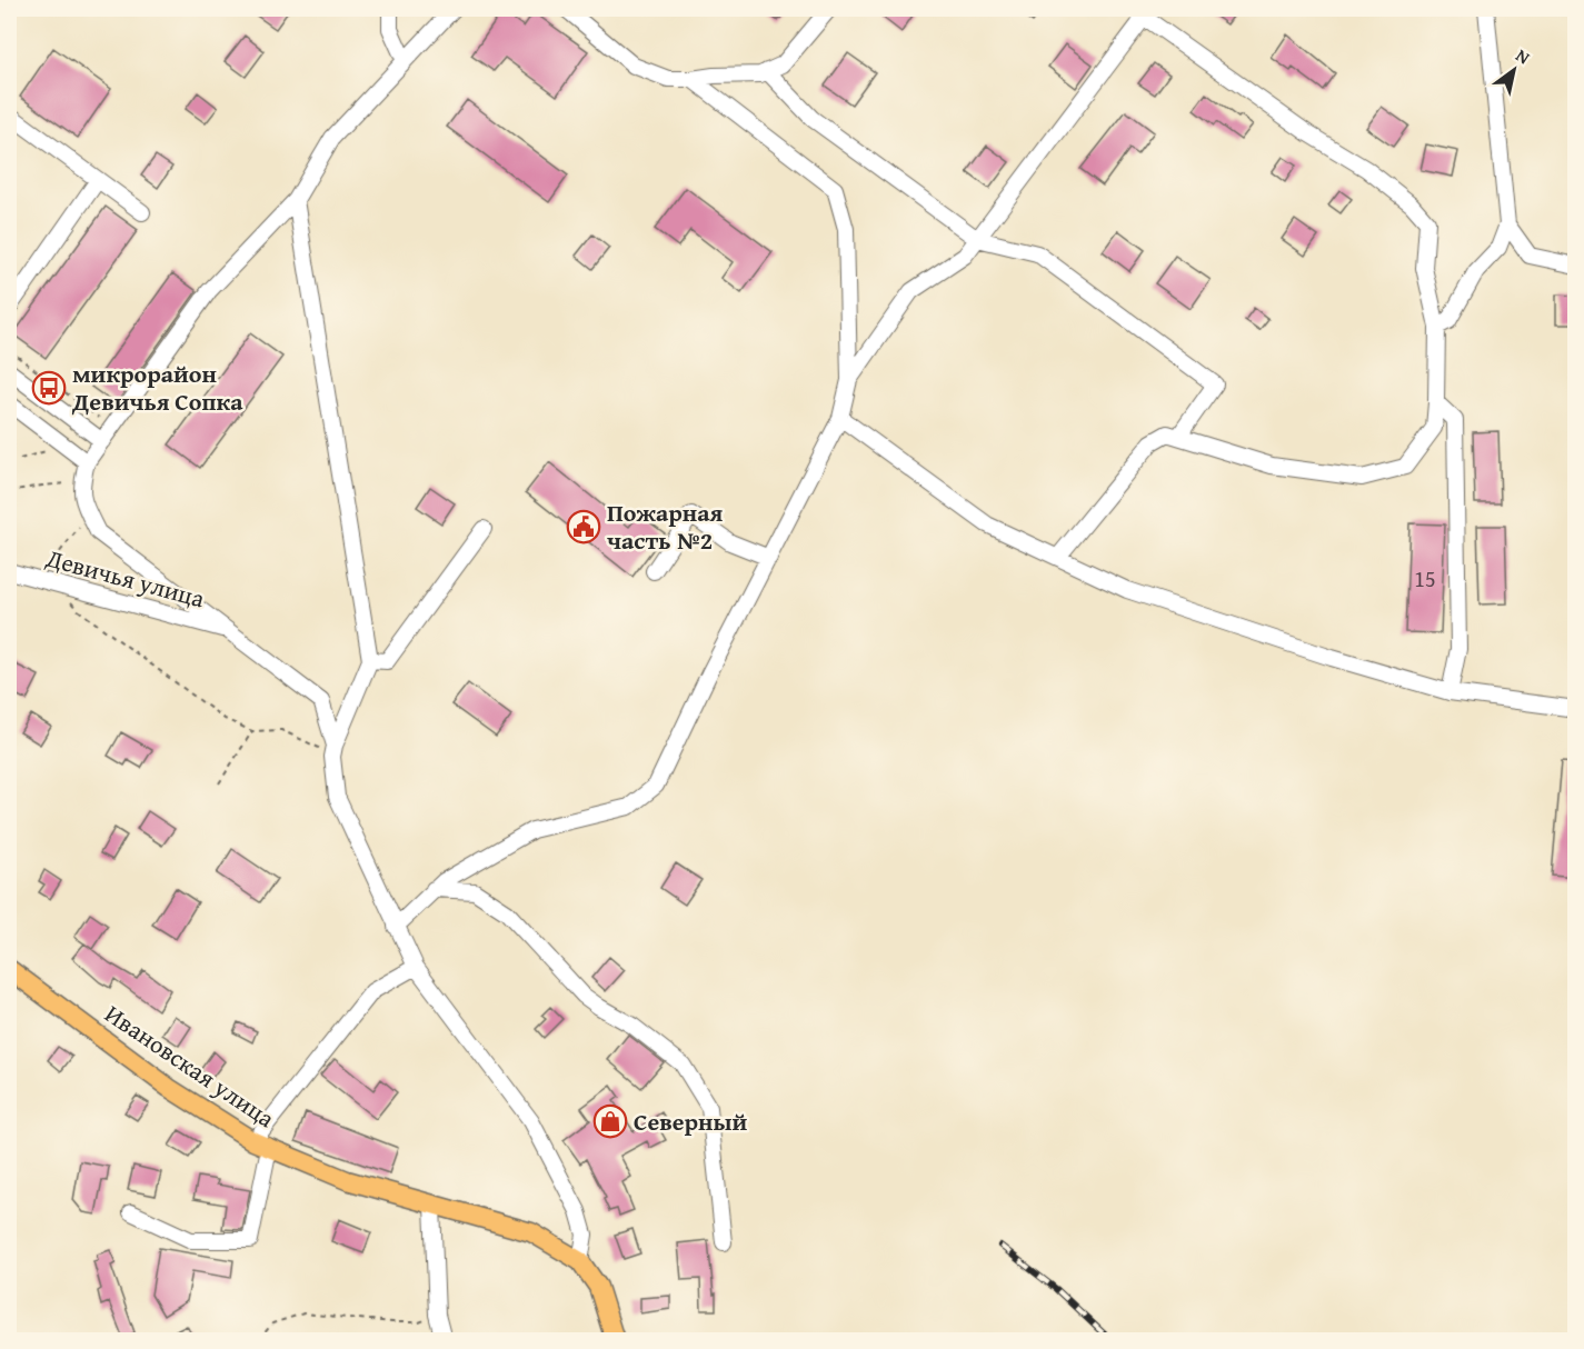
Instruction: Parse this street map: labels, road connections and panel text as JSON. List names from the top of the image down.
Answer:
{
  "streets": {
    "main road": ["Ивановская улица"],
    "street": ["Девичья улица"]
  },
  "places": {
    "bus stop": ["микрорайон Девичья Сопка"],
    "public building": ["Пожарная часть №2"],
    "shop": ["Северный"]
  },
  "house_numbers": ["15"],
  "north": "top right"
}
